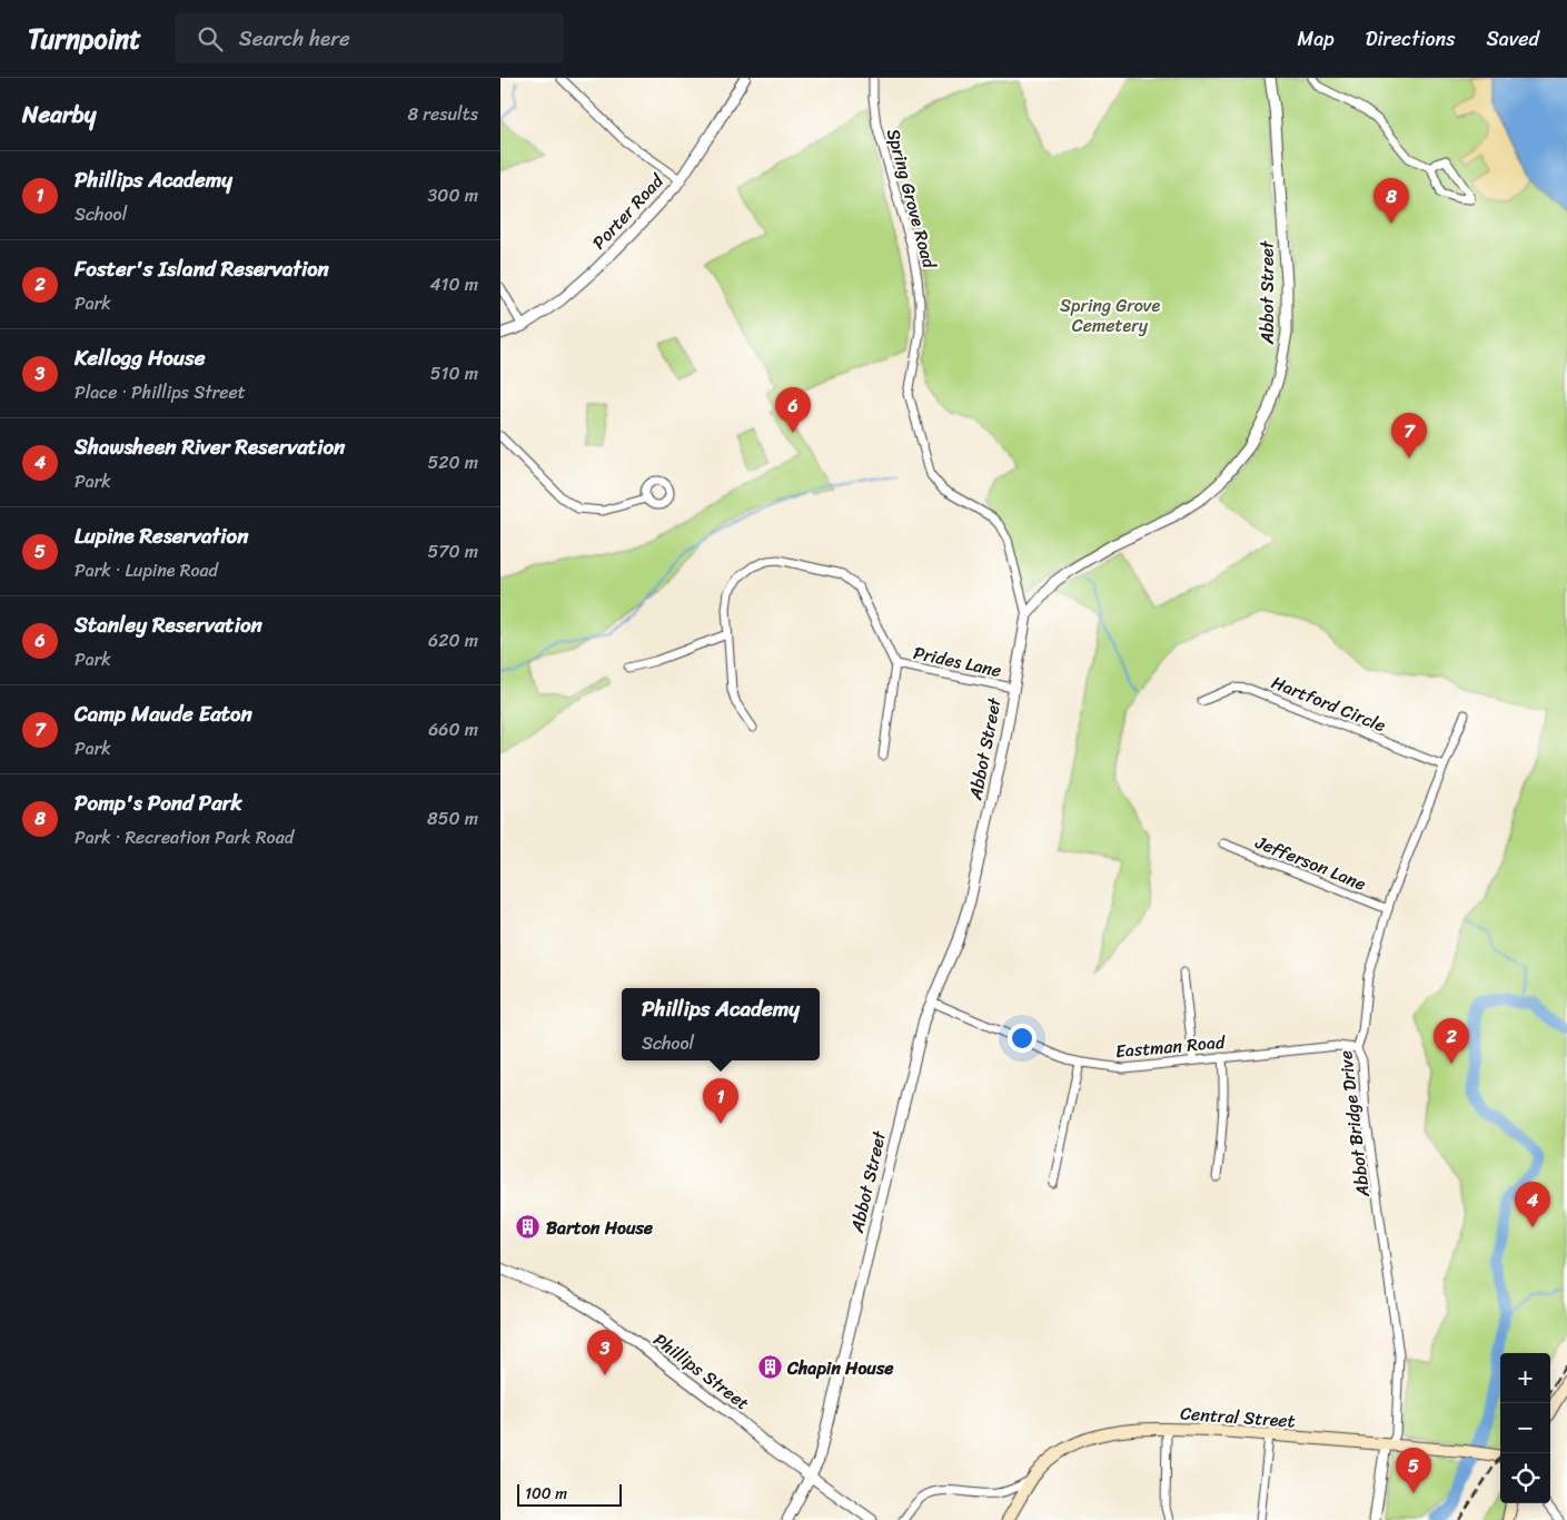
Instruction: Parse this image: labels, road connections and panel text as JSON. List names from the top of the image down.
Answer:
{
  "streets": {
    "main road": ["Central Street"],
    "street": [
      "Spring Grove Road",
      "Porter Road",
      "Abbot Street",
      "Prides Lane",
      "Hartford Circle",
      "Jefferson Lane",
      "Eastman Road",
      "Abbot Bridge Drive",
      "Phillips Street"
    ]
  },
  "crossings": [
    ["Spring Grove Road", "Abbot Street"],
    ["Abbot Street", "Prides Lane"],
    ["Abbot Street", "Eastman Road"],
    ["Abbot Street", "Phillips Street"],
    ["Hartford Circle", "Abbot Bridge Drive"],
    ["Jefferson Lane", "Abbot Bridge Drive"],
    ["Eastman Road", "Abbot Bridge Drive"],
    ["Abbot Bridge Drive", "Central Street"]
  ],
  "parks": ["Spring Grove Cemetery"],
  "places": {
    "building": ["Barton House", "Chapin House"]
  },
  "scale_bar": "100 m",
  "page": {
    "header": "Turnpoint",
    "search": "Search here",
    "nav": ["Map", "Directions", "Saved"],
    "heading": ["Nearby", "8 results"],
    "list": [
      {
        "mark": "1",
        "name": "Phillips Academy",
        "note": "School",
        "value": "300 m"
      },
      {
        "mark": "2",
        "name": "Foster's Island Reservation",
        "note": "Park",
        "value": "410 m"
      },
      {
        "mark": "3",
        "name": "Kellogg House",
        "note": "Place · Phillips Street",
        "value": "510 m"
      },
      {
        "mark": "4",
        "name": "Shawsheen River Reservation",
        "note": "Park",
        "value": "520 m"
      },
      {
        "mark": "5",
        "name": "Lupine Reservation",
        "note": "Park · Lupine Road",
        "value": "570 m"
      },
      {
        "mark": "6",
        "name": "Stanley Reservation",
        "note": "Park",
        "value": "620 m"
      },
      {
        "mark": "7",
        "name": "Camp Maude Eaton",
        "note": "Park",
        "value": "660 m"
      },
      {
        "mark": "8",
        "name": "Pomp's Pond Park",
        "note": "Park · Recreation Park Road",
        "value": "850 m"
      }
    ],
    "pins": [
      "8",
      "6",
      "7",
      "2",
      "1",
      "4",
      "3",
      "5"
    ],
    "popup": ["Phillips Academy", "School"],
    "map_buttons": ["+", "−"],
    "scale": "100 m"
  }
}
